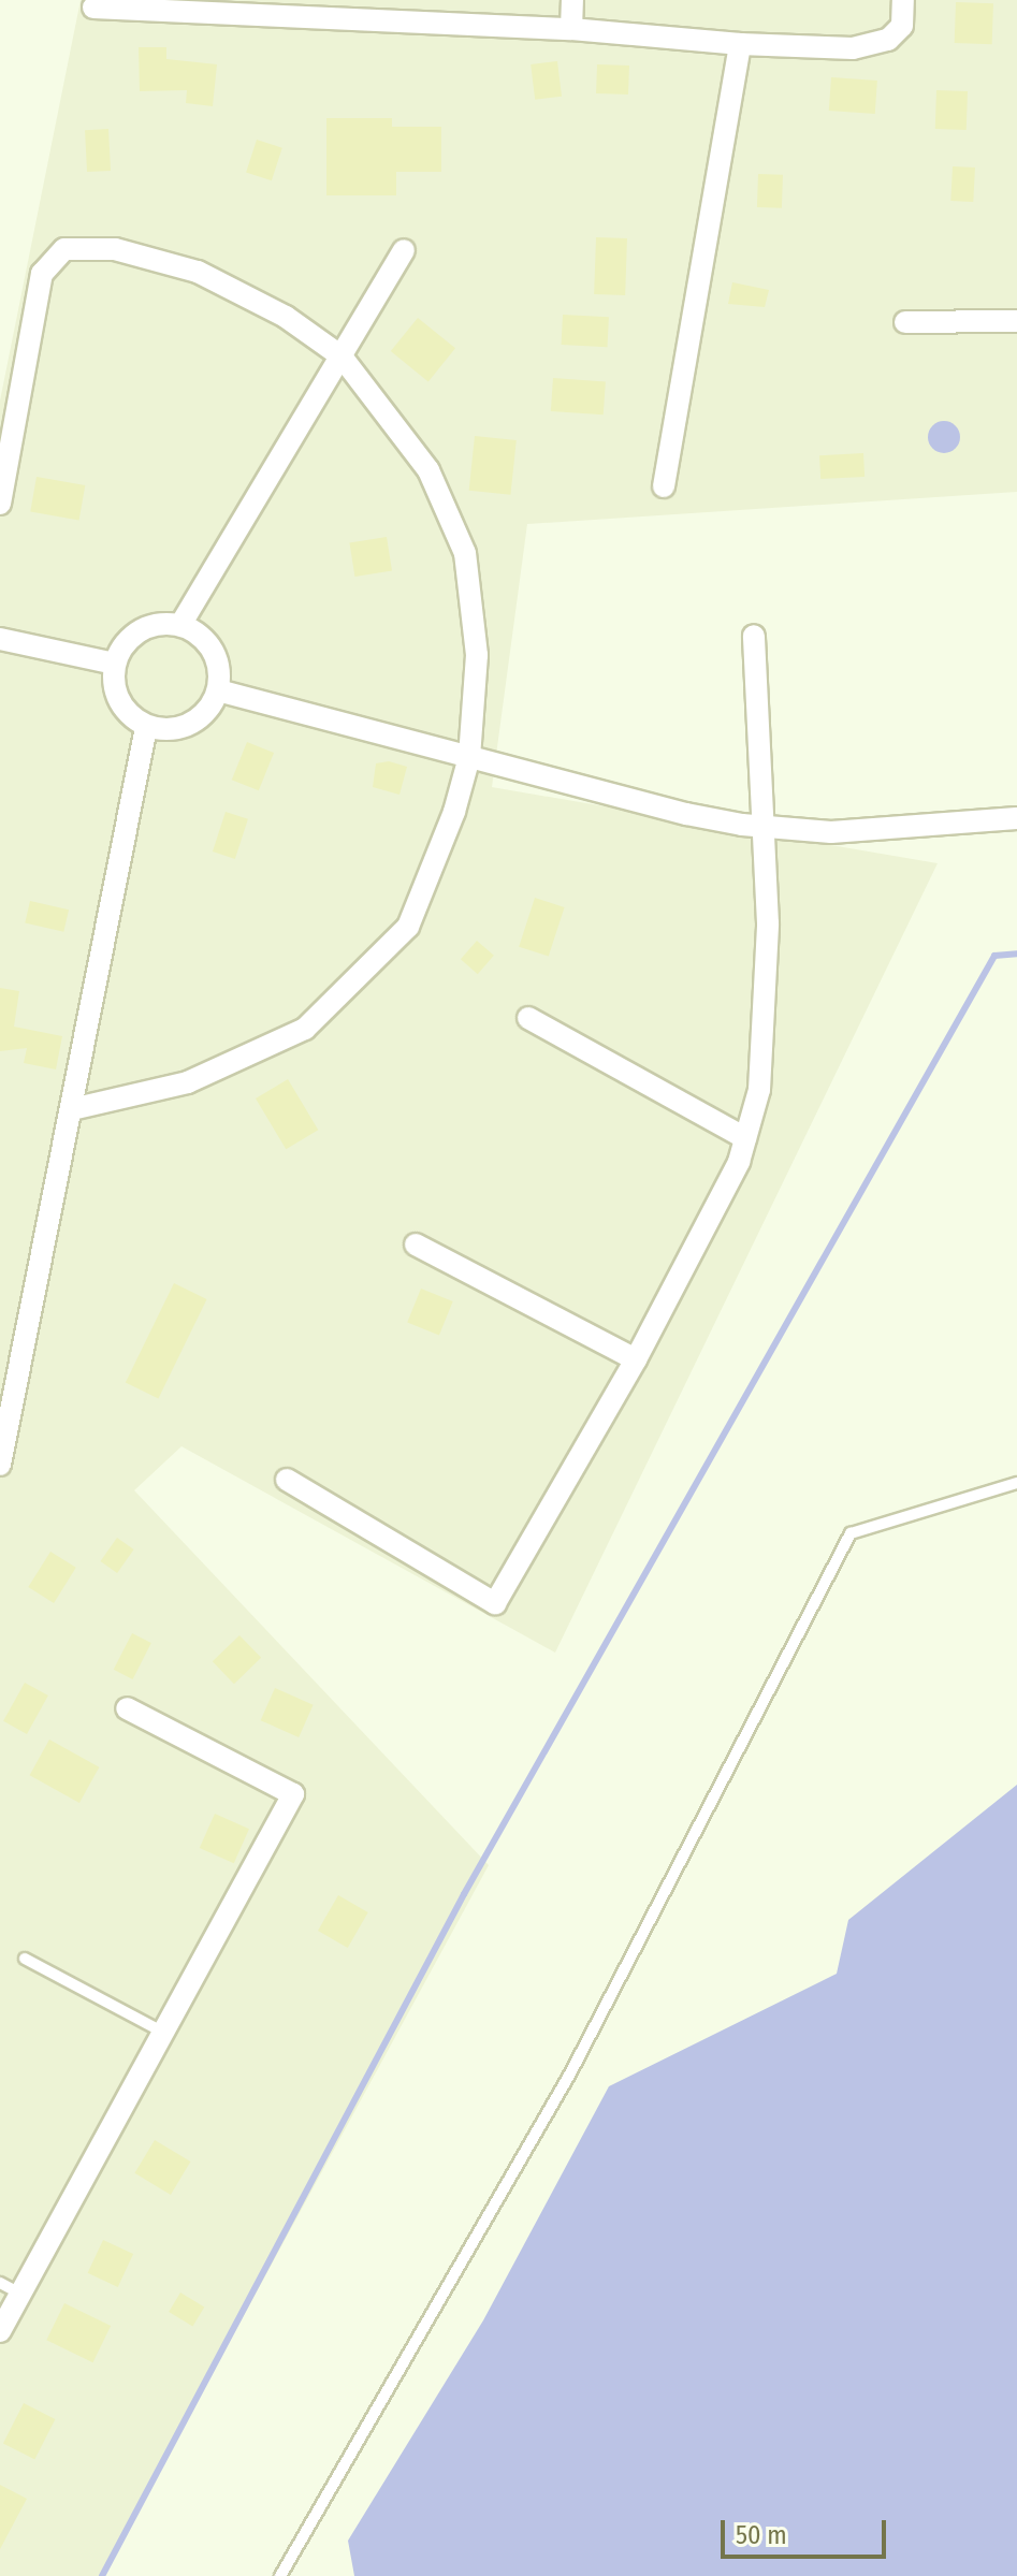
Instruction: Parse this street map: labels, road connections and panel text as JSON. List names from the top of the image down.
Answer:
{
  "scale_bar": "50 m"
}
